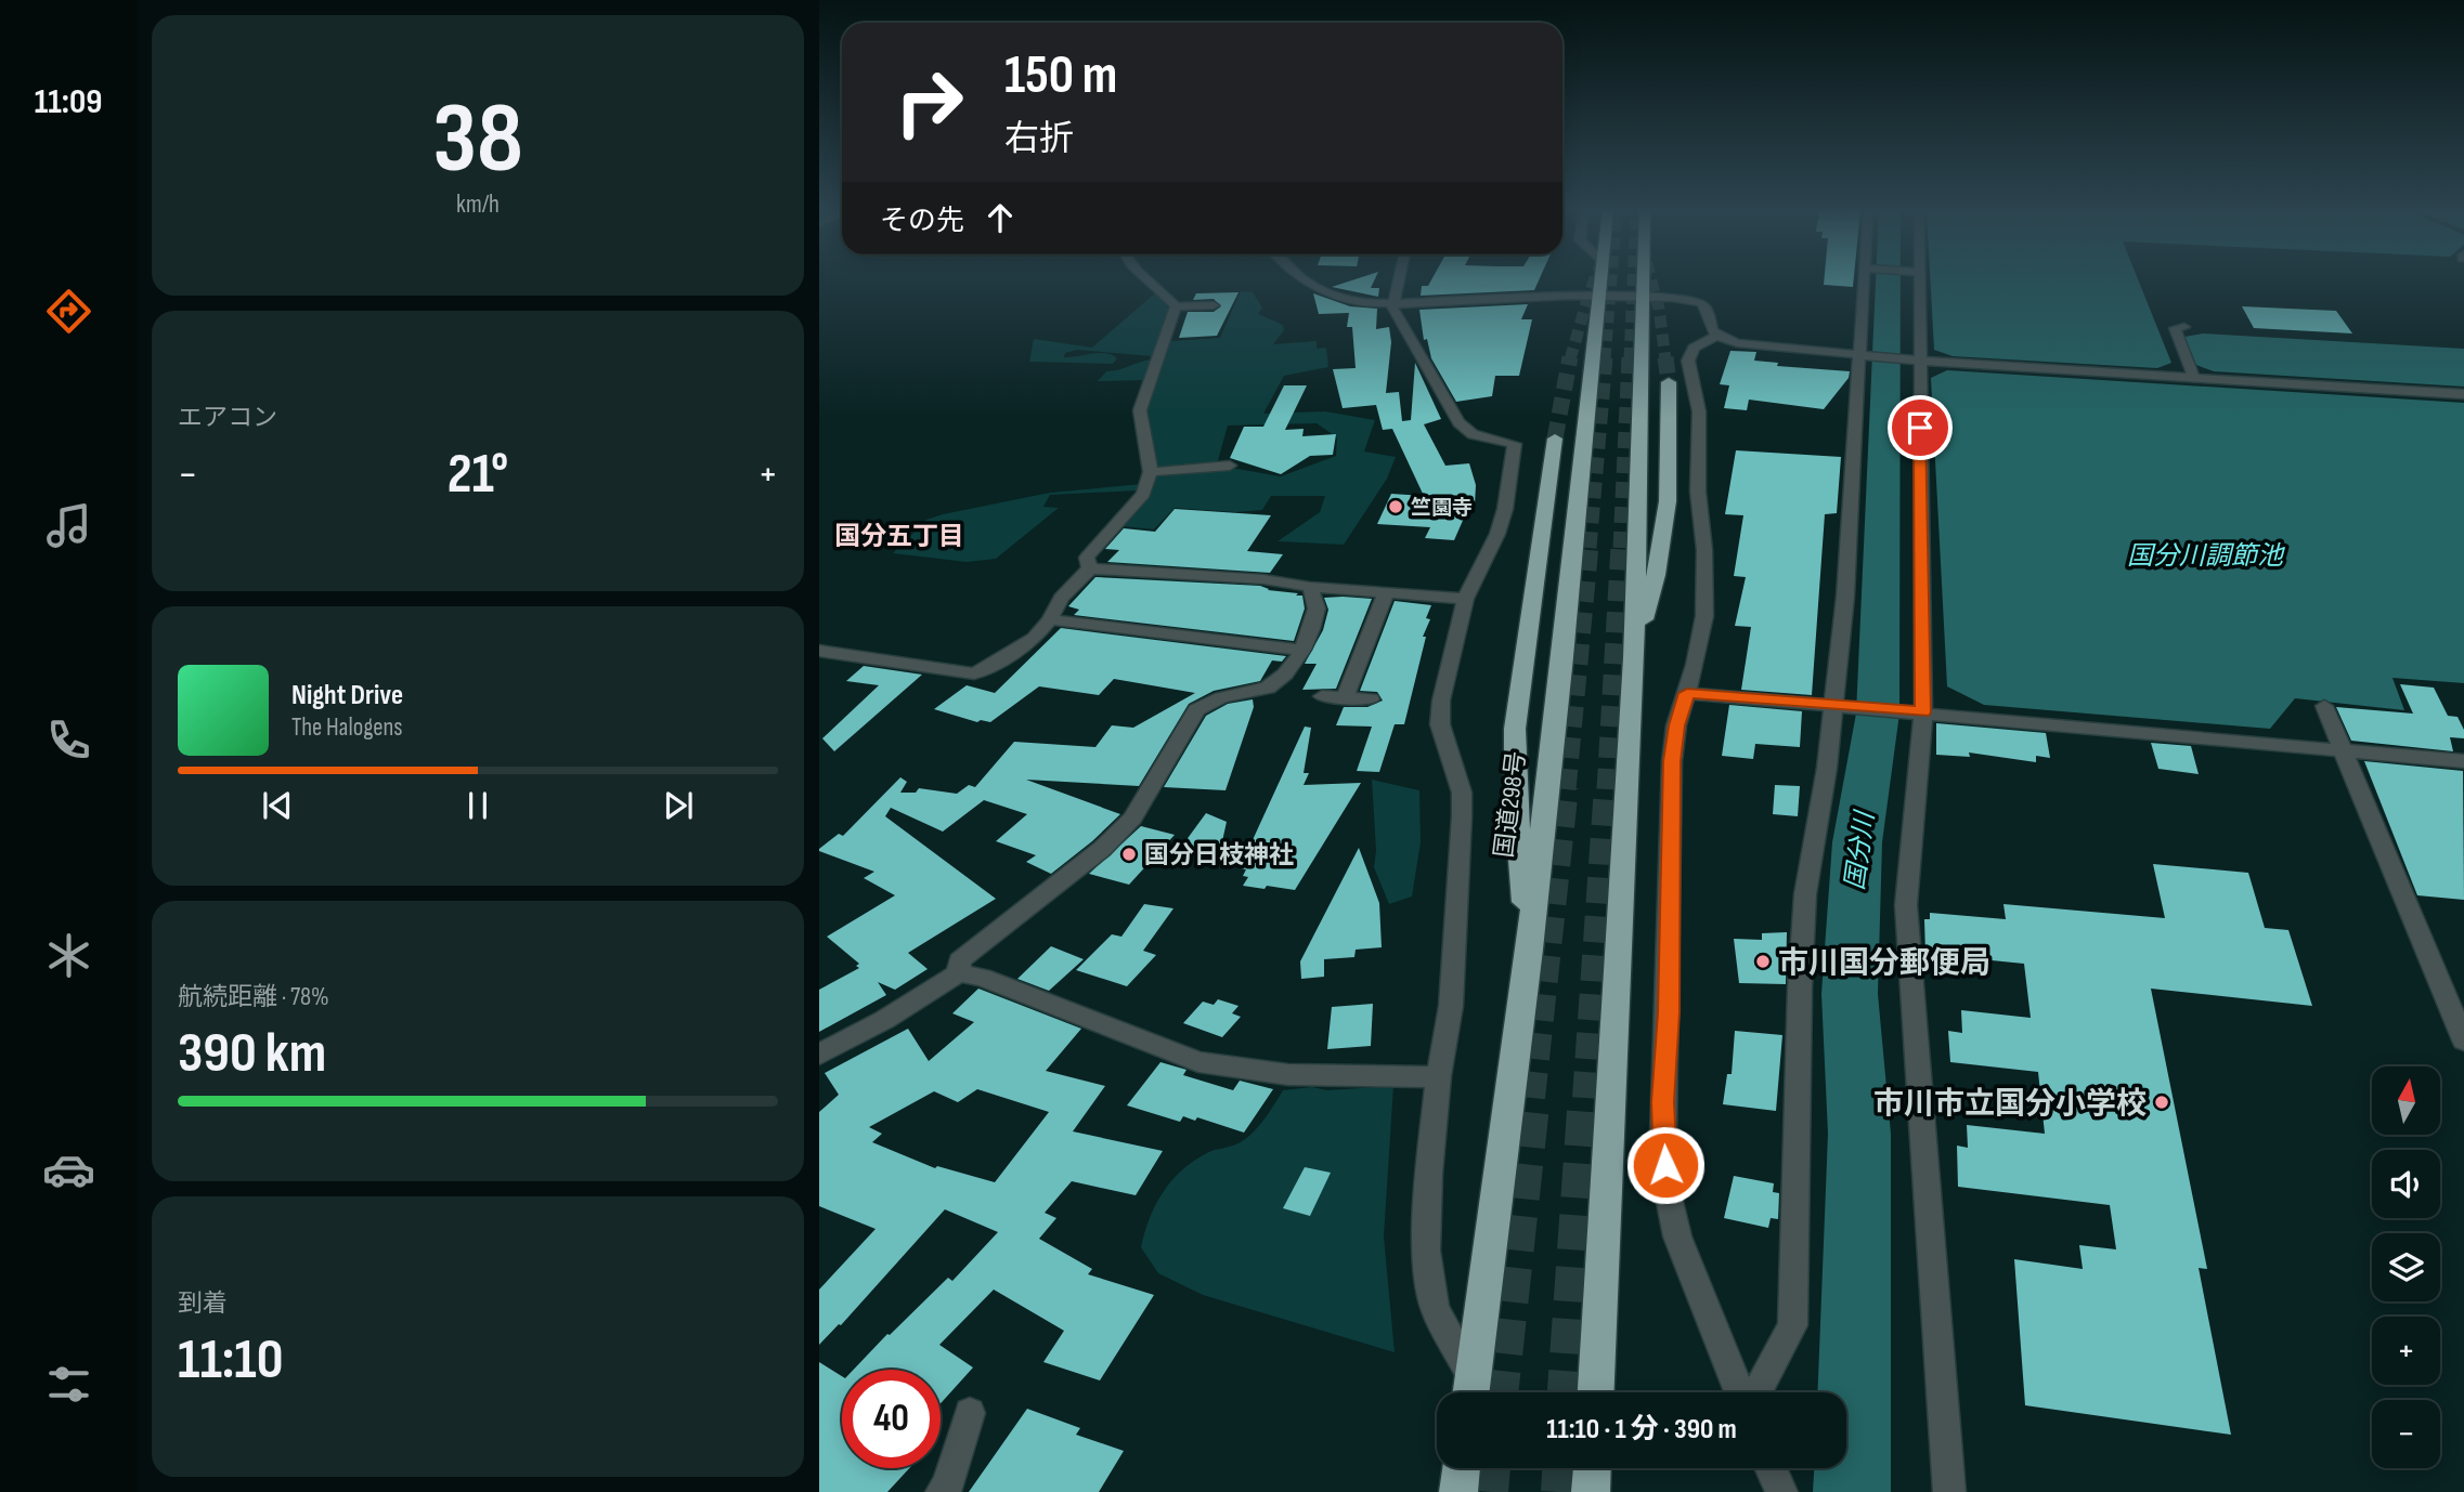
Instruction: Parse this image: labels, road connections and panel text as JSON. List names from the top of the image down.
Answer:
{
  "streets": {
    "highway": ["国道298号"]
  },
  "districts": ["国分五丁目"],
  "water": ["国分川調節池", "国分川"],
  "places": [
    "竺園寺",
    "国分日枝神社",
    "市川国分郵便局",
    "市川市立国分小学校"
  ],
  "north": "top",
  "page": {
    "tabs": "11:09",
    "tile": [
      ["38", "km/h"],
      "エアコン",
      ["航続距離 · 78%", "390 km"],
      ["到着", "11:10"]
    ],
    "turn": ["150 m", "右折"],
    "then": "その先",
    "heat": ["−", "21°", "+"],
    "song": ["Night Drive", "The Halogens"],
    "map_buttons": ["+", "−"],
    "limit": "40",
    "trip": "11:10 · 1 分 · 390 m"
  }
}
